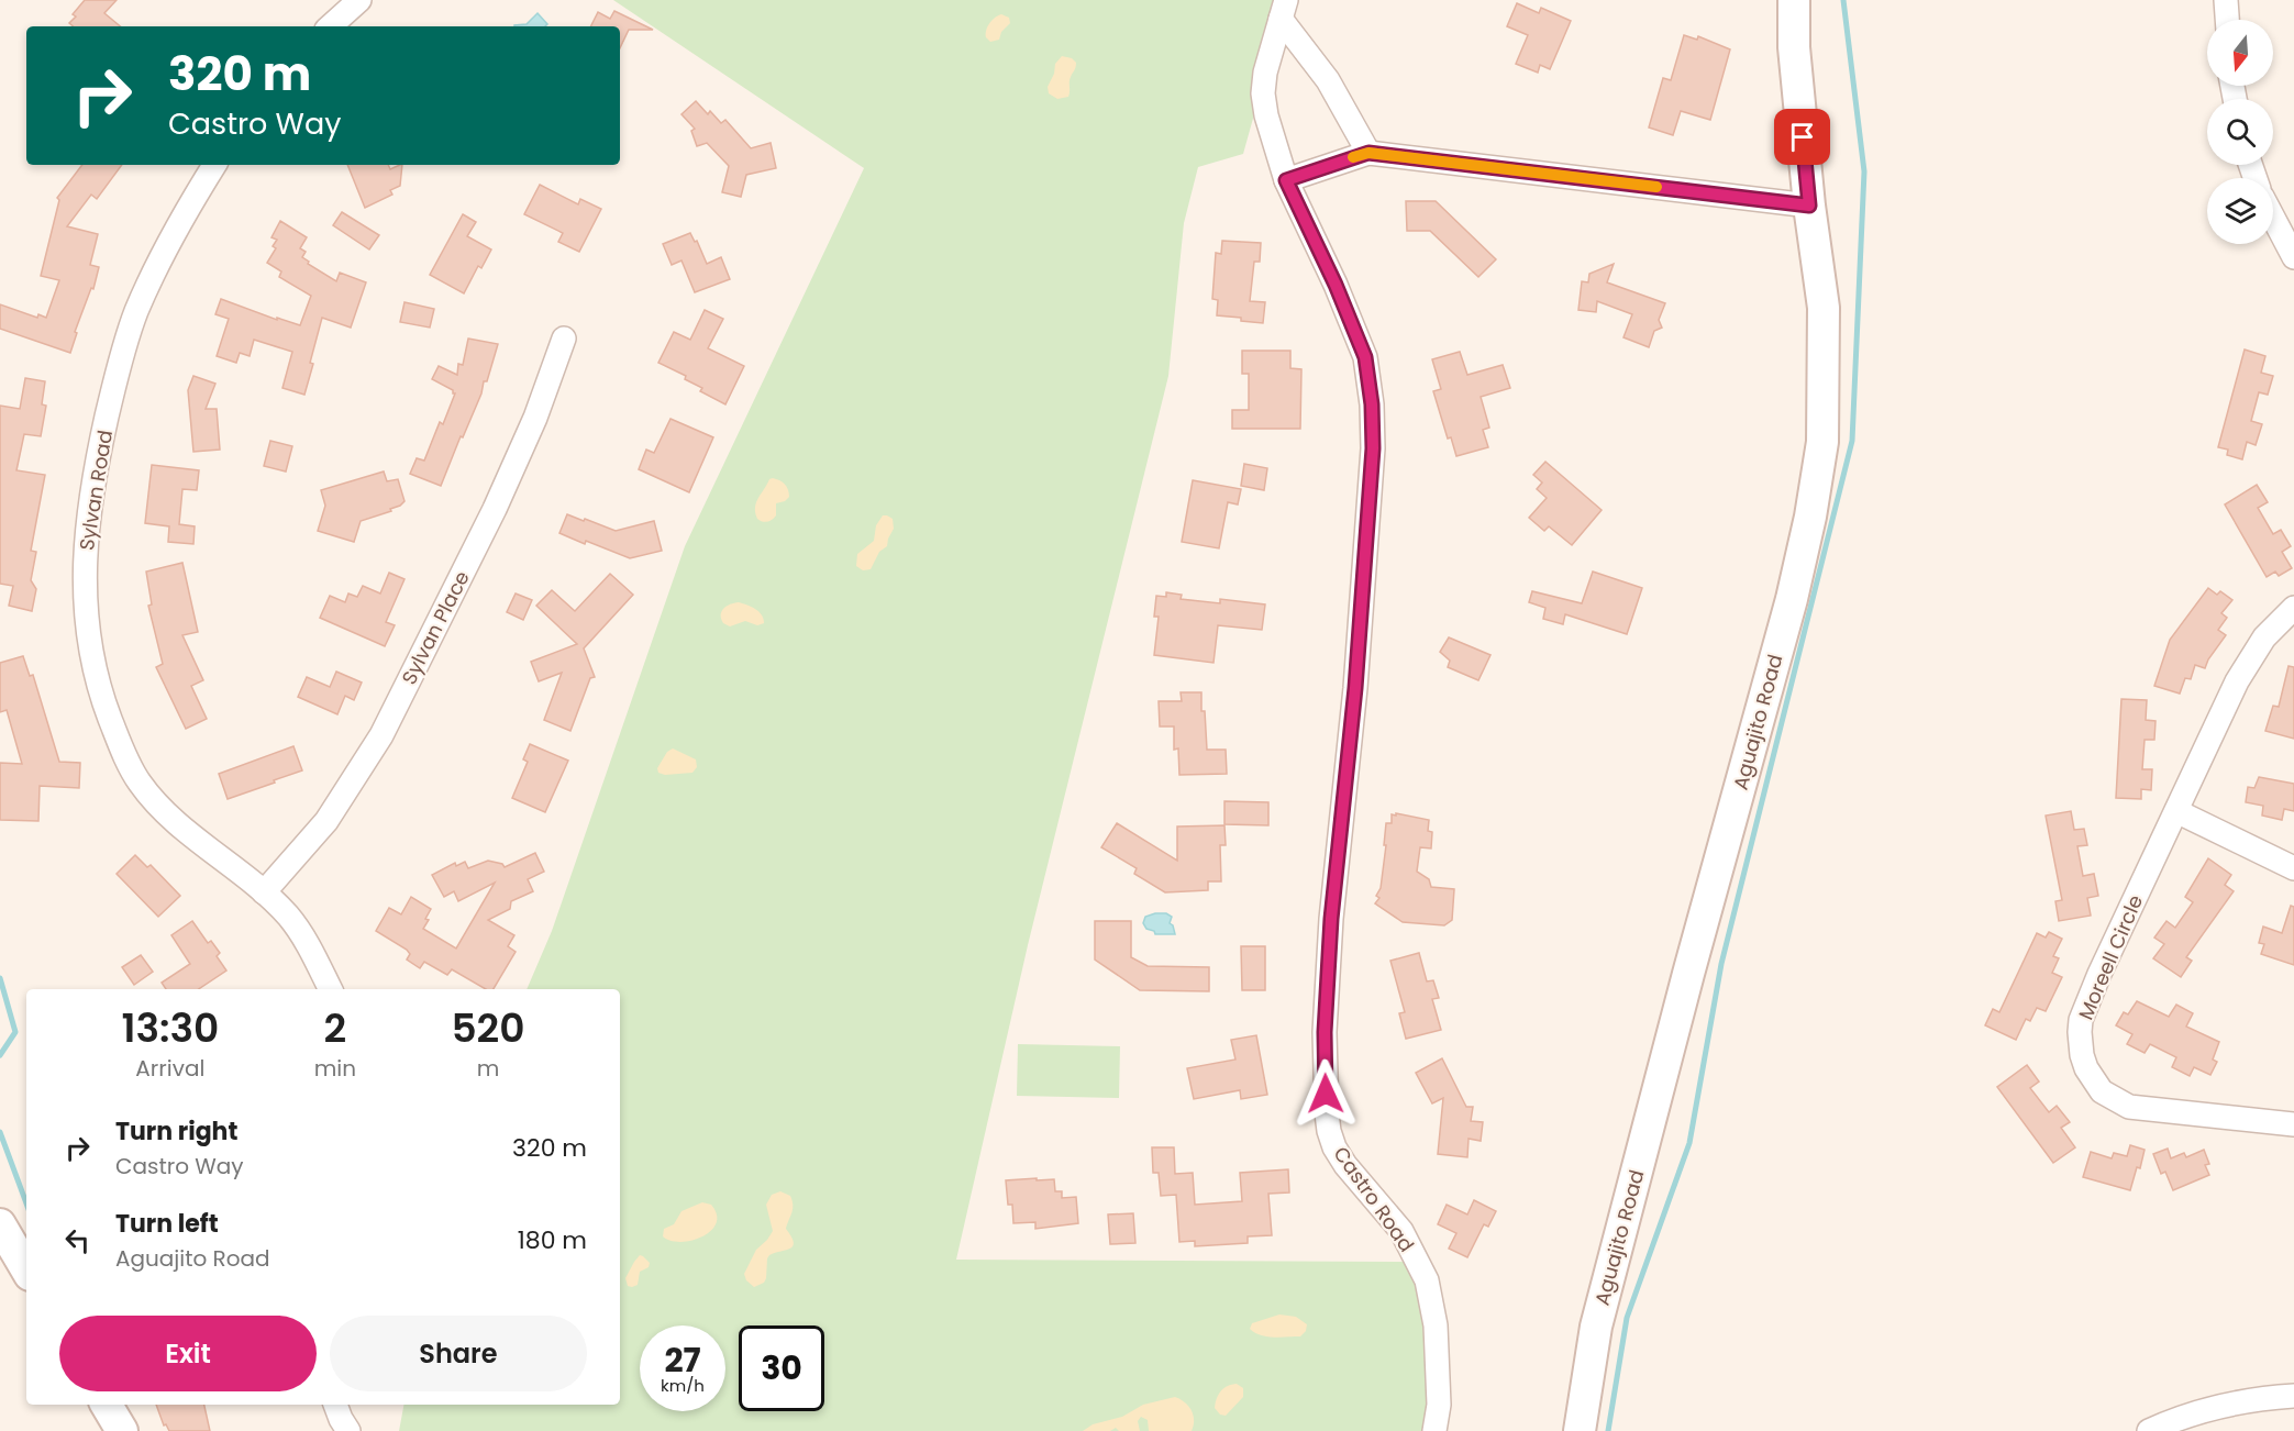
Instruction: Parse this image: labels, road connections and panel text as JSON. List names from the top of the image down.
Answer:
{
  "streets": {
    "street": [
      "Sylvan Road",
      "Sylvan Place",
      "Aguajito Road",
      "Moreell Circle",
      "Castro Road"
    ]
  },
  "crossings": [
    ["Sylvan Road", "Sylvan Place"]
  ],
  "north": "bottom",
  "page": {
    "turn": ["320 m", "Castro Way"],
    "eta": [
      "13:30",
      "Arrival",
      "2",
      "min",
      "520",
      "m"
    ],
    "list": [
      {
        "name": "Turn right",
        "note": "Castro Way",
        "value": "320 m"
      },
      {
        "name": "Turn left",
        "note": "Aguajito Road",
        "value": "180 m"
      }
    ],
    "buttons": ["Exit", "Share"],
    "speed": "27 km/h",
    "limit": "30"
  }
}
